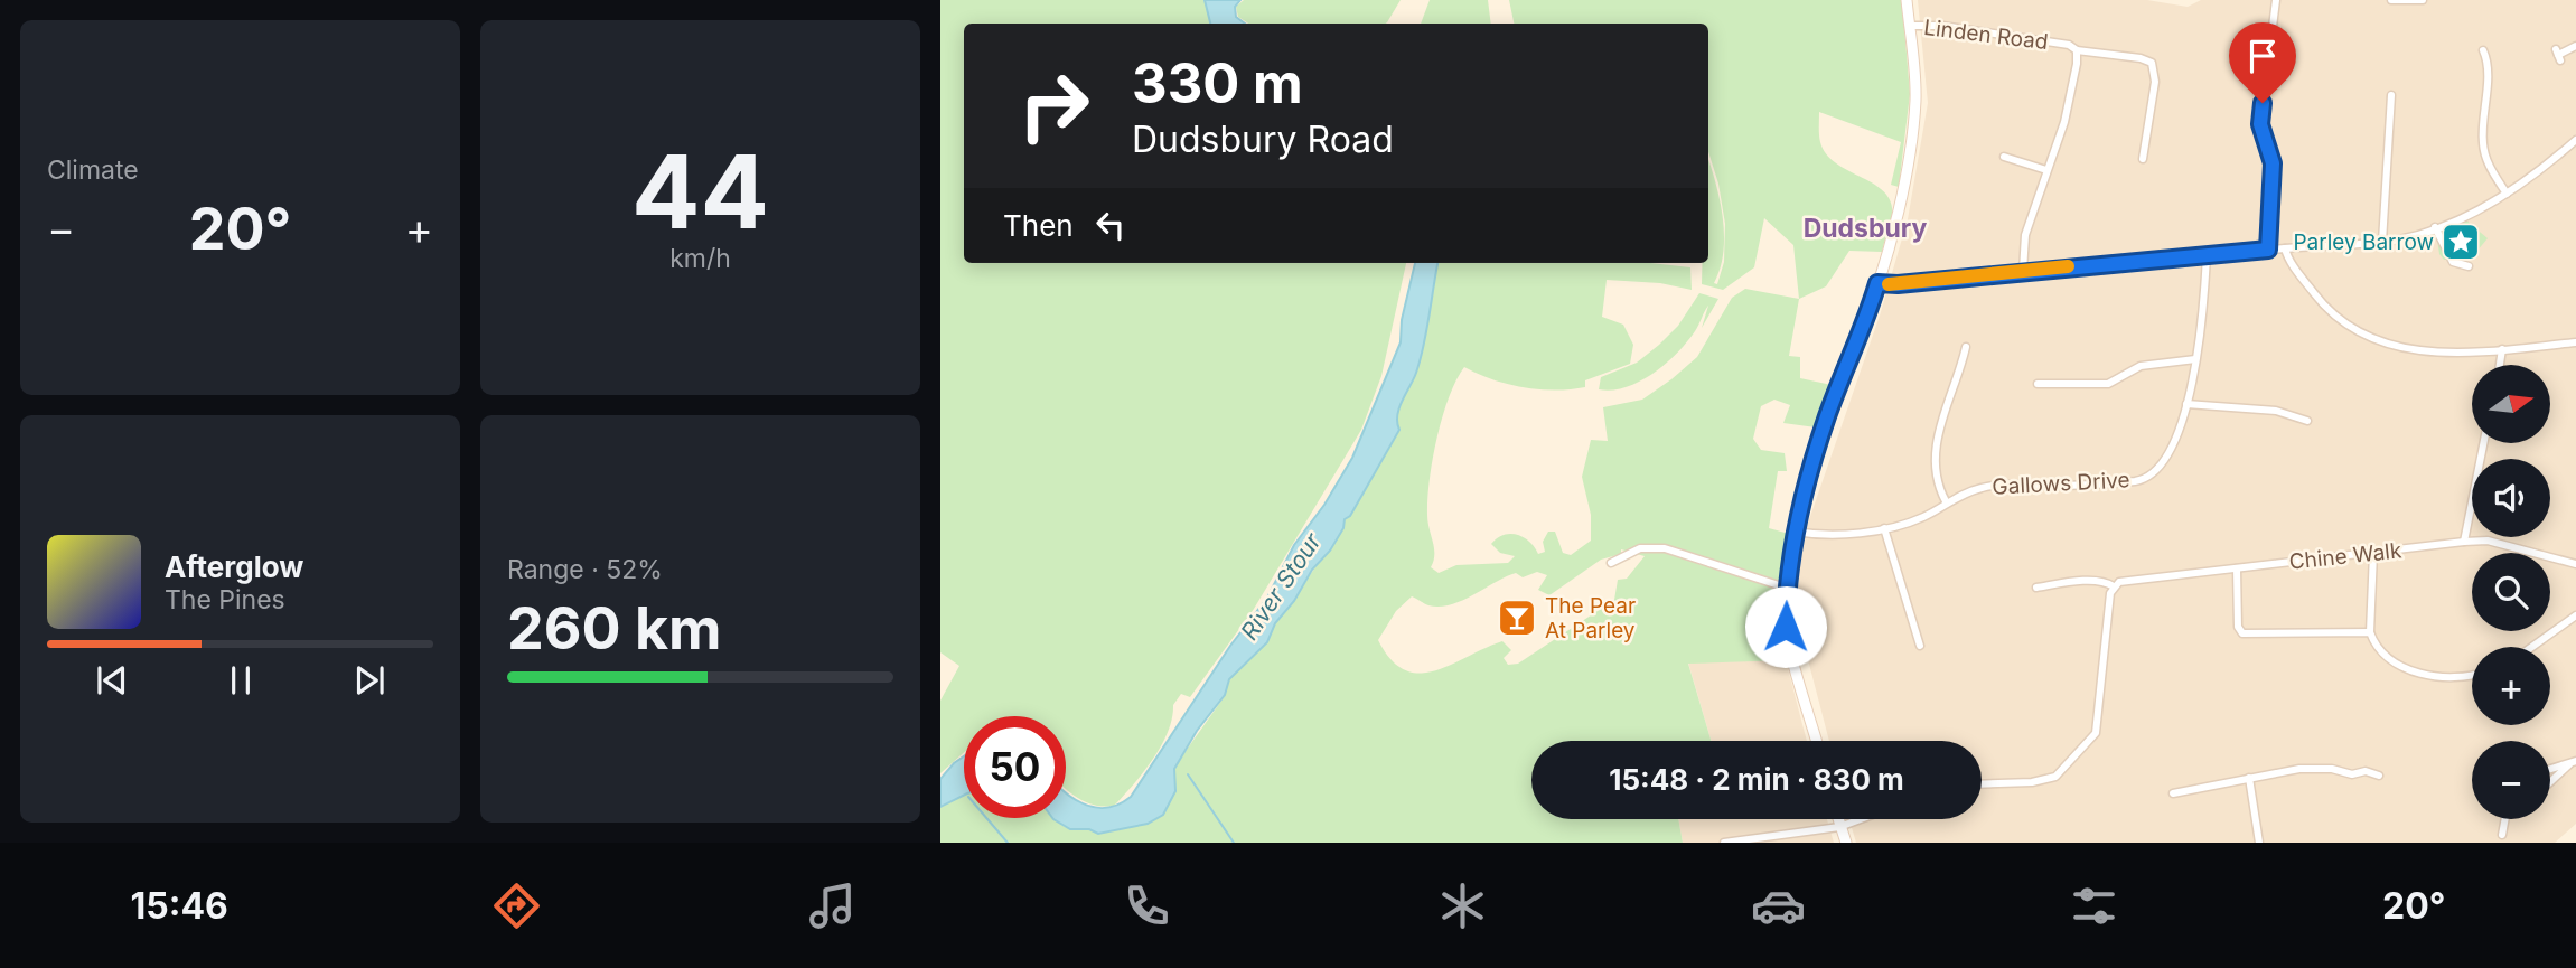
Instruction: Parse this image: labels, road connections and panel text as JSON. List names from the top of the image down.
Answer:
{
  "streets": {
    "street": ["Linden Road", "Gallows Drive", "Chine Walk"]
  },
  "districts": ["Dudsbury"],
  "water": ["River Stour"],
  "places": {
    "place": ["Parley Barrow"],
    "bar": ["The Pear At Parley"]
  },
  "north": "right",
  "page": {
    "tile": [
      "Climate",
      ["44", "km/h"],
      ["Range · 52%", "260 km"]
    ],
    "turn": ["330 m", "Dudsbury Road"],
    "then": "Then",
    "heat": ["−", "20°", "+"],
    "map_buttons": ["+", "−"],
    "song": ["Afterglow", "The Pines"],
    "limit": "50",
    "trip": "15:48 · 2 min · 830 m",
    "tabs": ["15:46", "20°"]
  }
}
